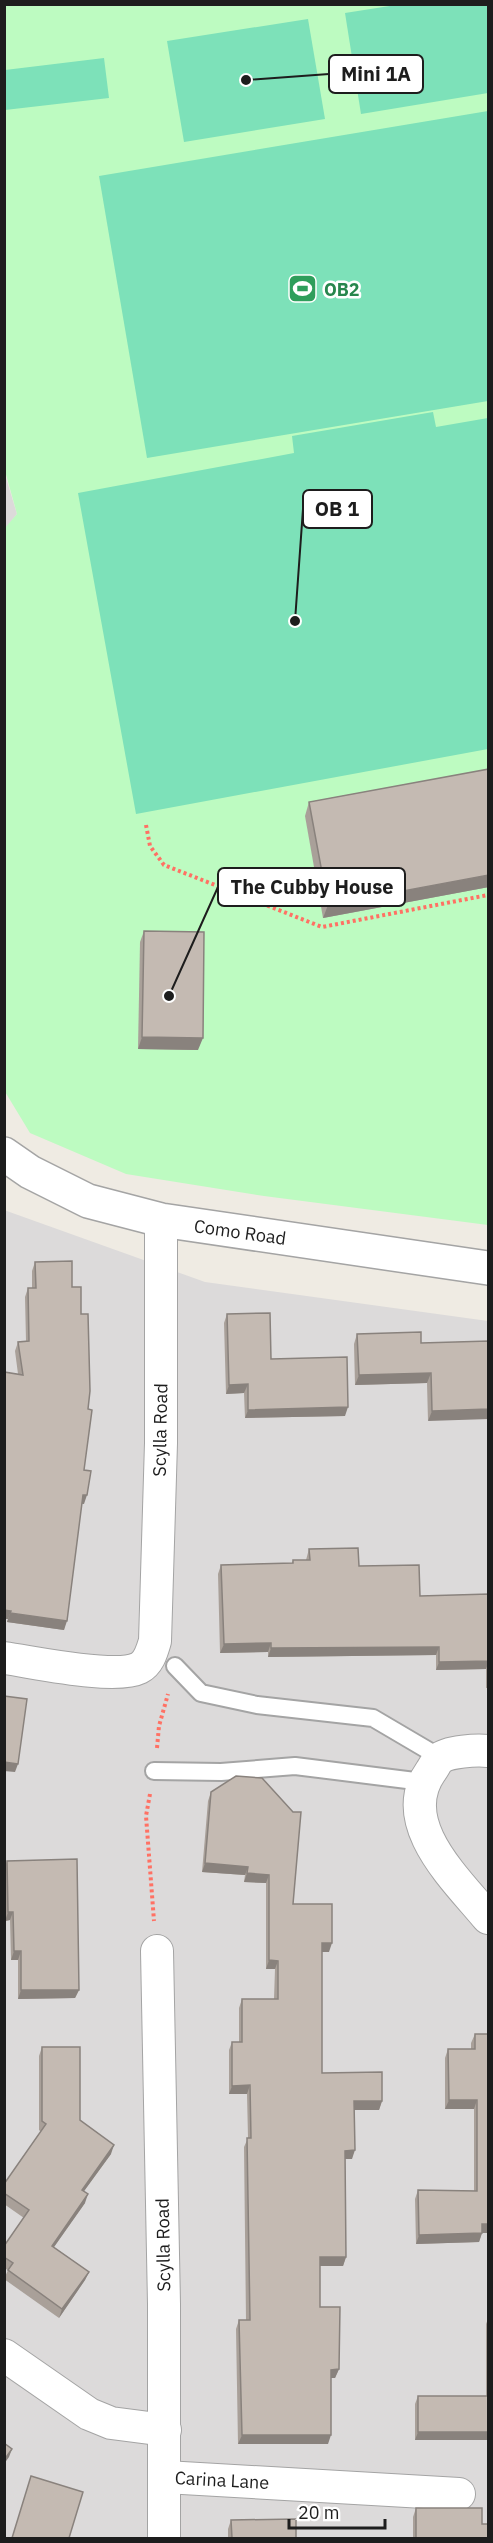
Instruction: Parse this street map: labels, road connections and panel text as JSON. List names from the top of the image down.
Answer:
{
  "streets": {
    "street": ["Como Road", "Scylla Road", "Carina Lane"]
  },
  "crossings": [
    ["Como Road", "Scylla Road"],
    ["Scylla Road", "Carina Lane"]
  ],
  "places": {
    "other": ["Mini 1A", "OB 1", "The Cubby House"],
    "sports": ["OB2"]
  },
  "scale_bar": "20 m"
}
